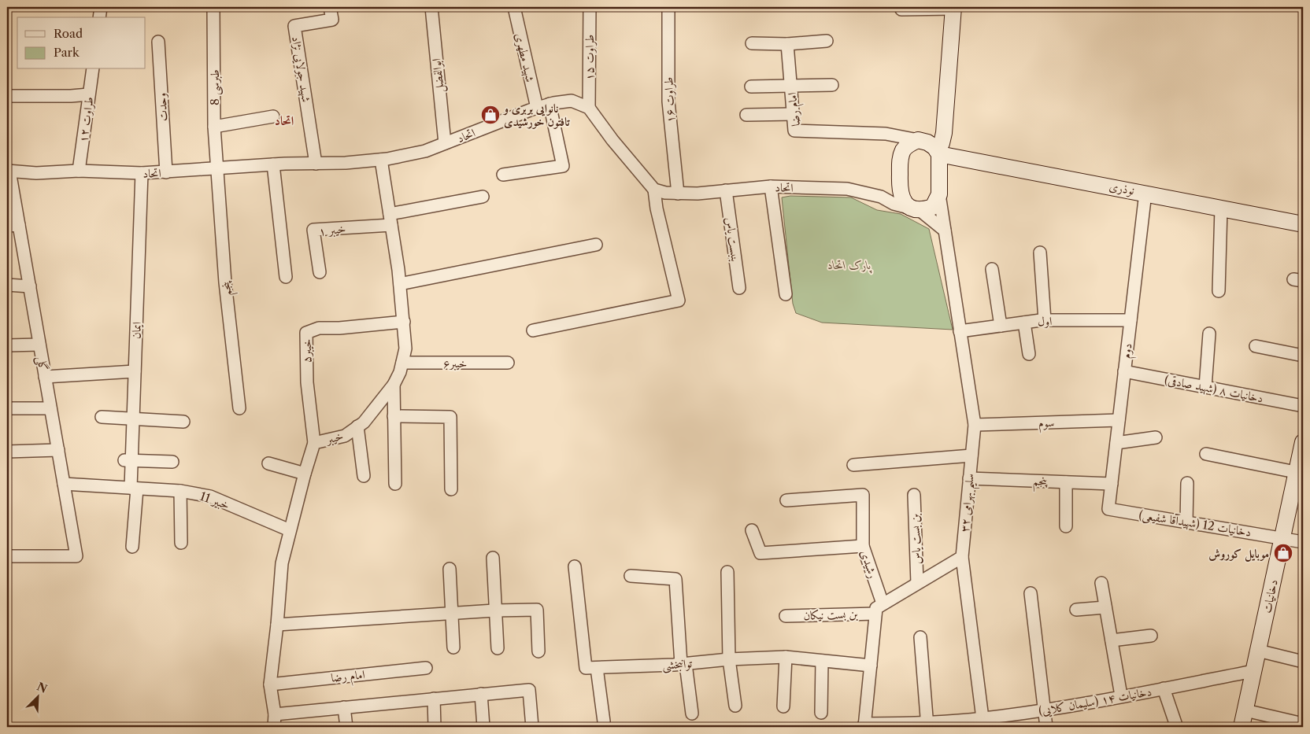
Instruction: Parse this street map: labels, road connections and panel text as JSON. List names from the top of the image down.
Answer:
{
  "streets": {
    "street": [
      "شهید مطهری",
      "طراوت ۱۵",
      "شهید جولایی نژاد",
      "ابوالفضل",
      "طبرسی 8",
      "طراوت ۱۶",
      "وحدت",
      "امام رضا",
      "طراوت ۱۲",
      "اتحاد",
      "نوذری",
      "خیبر ۱",
      "بنبست یاس",
      "پنجم",
      "اول",
      "ایمان",
      "خیبر۵",
      "دوم",
      "خیبر۶",
      "گلی",
      "دخانیات ۸ (شهید صادقی)",
      "سوم",
      "خیبر",
      "خبیر 11",
      "سلیم بهرامی ۳۲",
      "دخانیات 12 (شهیدآقا شفیعی)",
      "بن بست یاس",
      "رشیدی",
      "دخانیات",
      "بن بست نیکان",
      "توانبخشی",
      "دخانیات ۱۴ (سلیمان کلایی)"
    ]
  },
  "crossings": [
    ["شهید مطهری", "اتحاد"],
    ["طراوت ۱۵", "اتحاد"],
    ["شهید جولایی نژاد", "اتحاد"],
    ["ابوالفضل", "اتحاد"],
    ["طبرسی 8", "اتحاد"],
    ["طبرسی 8", "پنجم"],
    ["طراوت ۱۶", "اتحاد"],
    ["وحدت", "اتحاد"],
    ["امام رضا", "اتحاد"],
    ["امام رضا", "نوذری"],
    ["امام رضا", "خیبر"],
    ["امام رضا", "سلیم بهرامی ۳۲"],
    ["طراوت ۱۲", "اتحاد"],
    ["اتحاد", "نوذری"],
    ["اتحاد", "بنبست یاس"],
    ["اتحاد", "پنجم"],
    ["اتحاد", "ایمان"],
    ["اتحاد", "گلی"],
    ["اتحاد", "خیبر"],
    ["اتحاد", "سلیم بهرامی ۳۲"],
    ["نوذری", "دوم"],
    ["نوذری", "سلیم بهرامی ۳۲"],
    ["خیبر ۱", "خیبر"],
    ["پنجم", "دوم"],
    ["پنجم", "سلیم بهرامی ۳۲"],
    ["اول", "دوم"],
    ["اول", "سلیم بهرامی ۳۲"],
    ["ایمان", "خبیر 11"],
    ["خیبر۵", "خیبر"],
    ["دوم", "دخانیات ۸ (شهید صادقی)"],
    ["دوم", "سوم"],
    ["دوم", "دخانیات 12 (شهیدآقا شفیعی)"],
    ["خیبر۶", "خیبر"],
    ["گلی", "خبیر 11"],
    ["سوم", "سلیم بهرامی ۳۲"],
    ["خیبر", "خبیر 11"],
    ["سلیم بهرامی ۳۲", "دخانیات ۱۴ (سلیمان کلایی)"],
    ["دخانیات 12 (شهیدآقا شفیعی)", "دخانیات"],
    ["دخانیات", "دخانیات ۱۴ (سلیمان کلایی)"]
  ],
  "districts": ["اتحاد"],
  "parks": ["پارک اتحاد"],
  "places": {
    "shop": ["نانوایی بربری و تافتون خورشیدی", "موبایل کوروش"]
  },
  "legend": ["Road", "Park"],
  "north": "top right"
}
